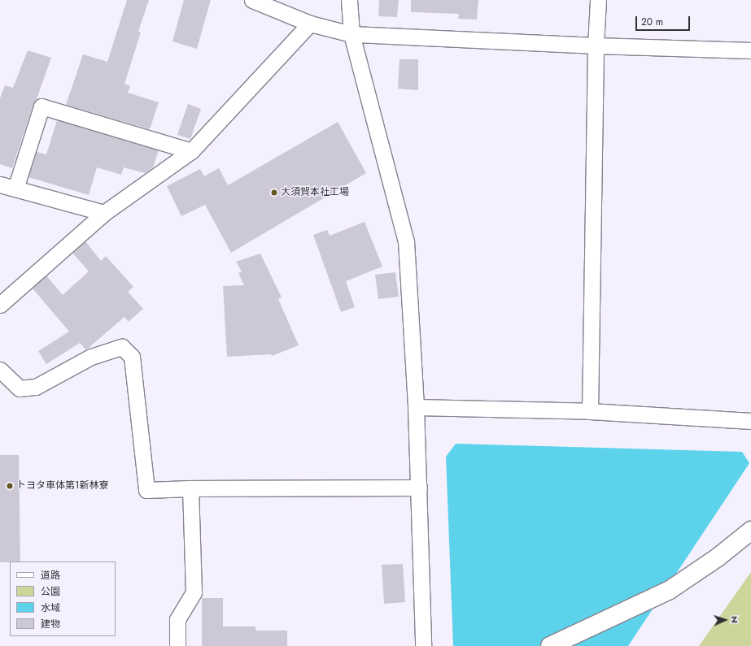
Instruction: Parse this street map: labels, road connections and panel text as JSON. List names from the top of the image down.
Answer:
{
  "places": ["大須賀本社工場", "トヨタ車体第1新林寮"],
  "legend": [
    "道路",
    "公園",
    "水域",
    "建物"
  ],
  "scale_bar": "20 m",
  "north": "right"
}
